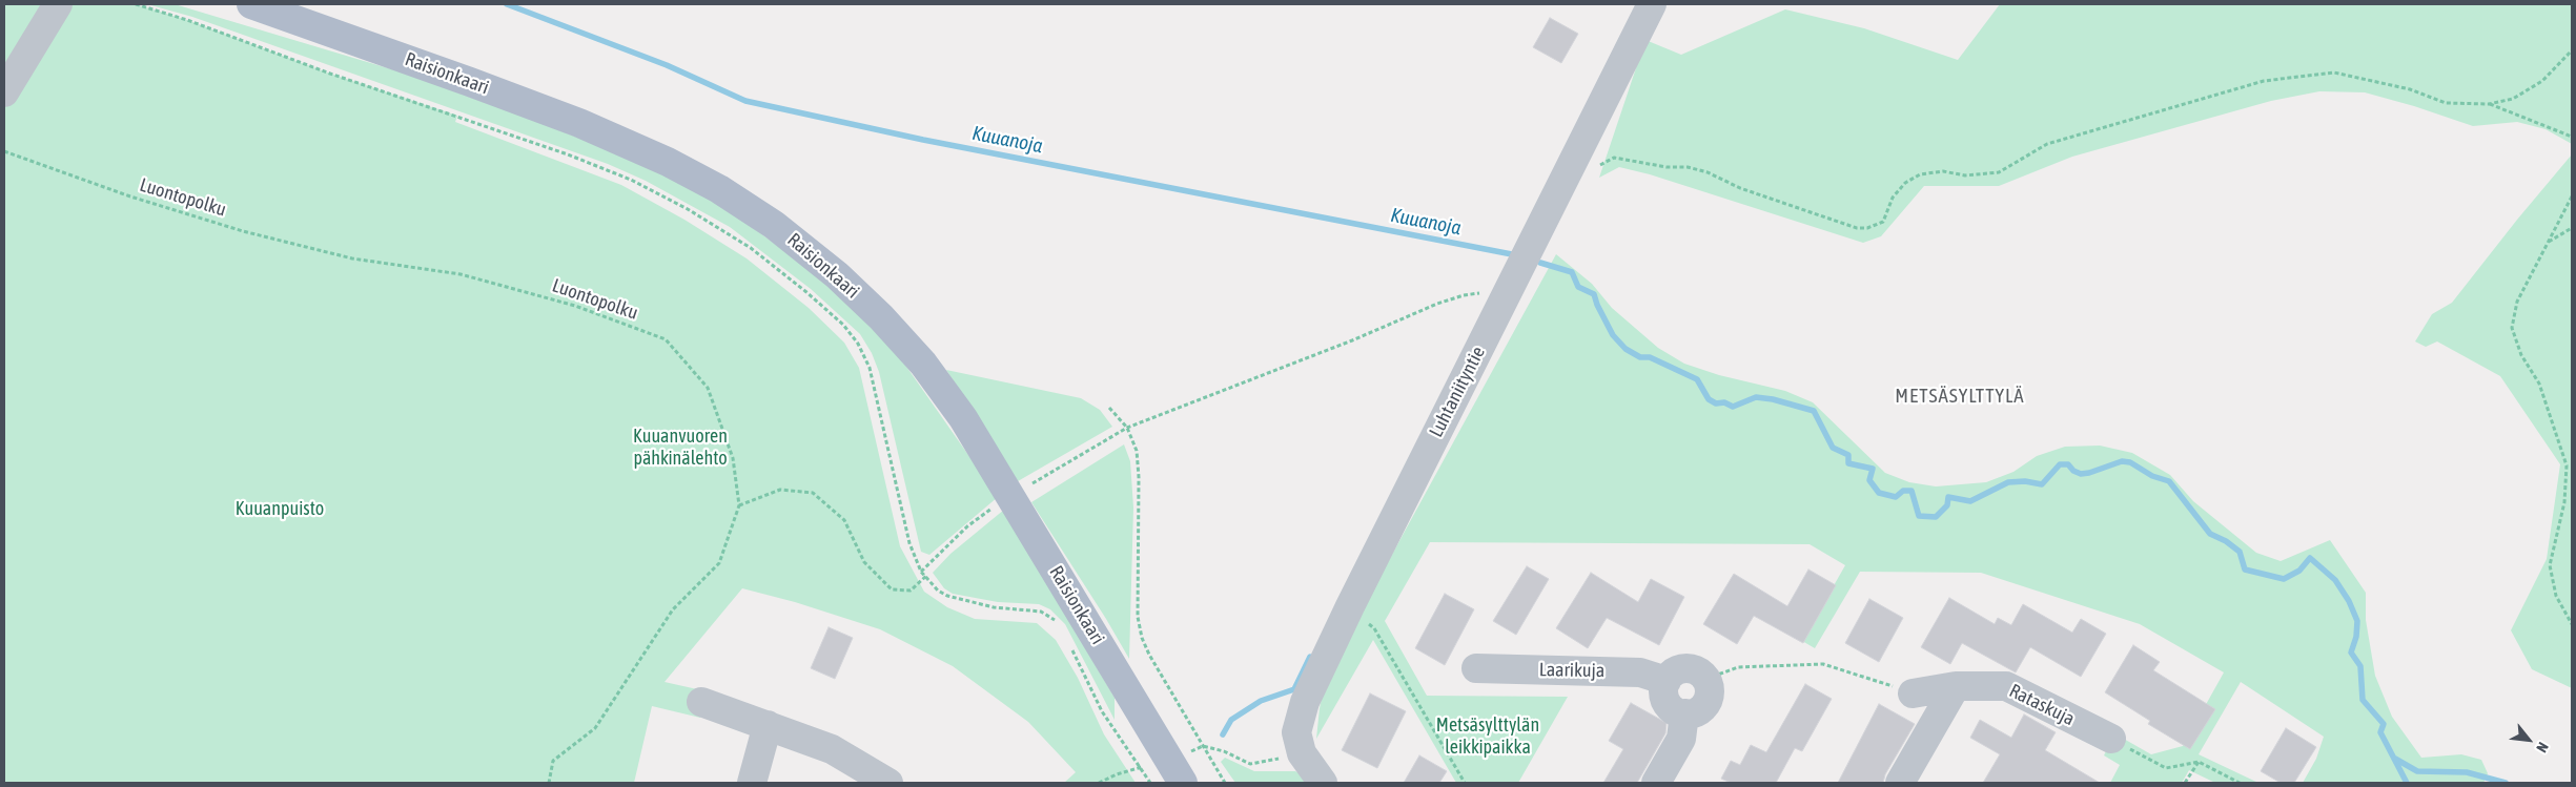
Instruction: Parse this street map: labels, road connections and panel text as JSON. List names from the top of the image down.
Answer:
{
  "streets": {
    "main road": ["Raisionkaari"],
    "street": ["Luhtaniityntie", "Laarikuja", "Rataskuja"],
    "path": ["Luontopolku"]
  },
  "districts": ["METSÄSYLTTYLÄ"],
  "water": ["Kuuanoja"],
  "parks": ["Kuuanvuoren pähkinälehto", "Kuuanpuisto", "Metsäsylttylän leikkipaikka"],
  "north": "bottom right"
}
